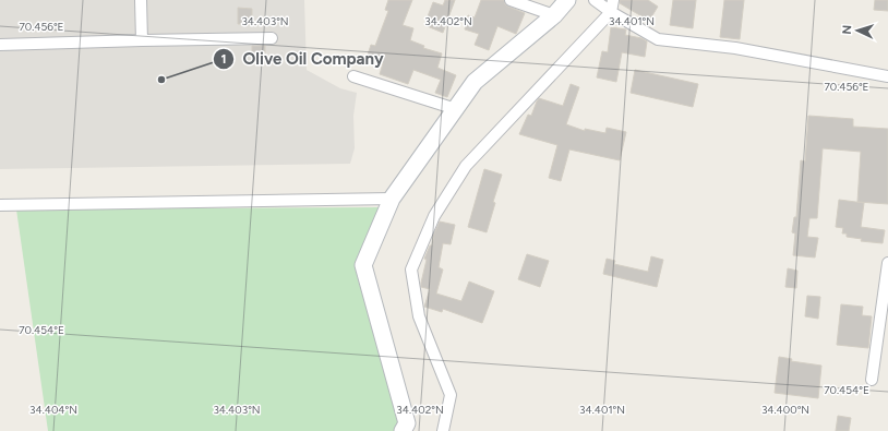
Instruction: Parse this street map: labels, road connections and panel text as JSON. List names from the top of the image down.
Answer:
{
  "places": ["Olive Oil Company"],
  "north": "left",
  "coordinates": [
    "34.403°N",
    "34.402°N",
    "34.401°N",
    "70.456°E",
    "70.454°E",
    "34.404°N",
    "34.400°N"
  ]
}
